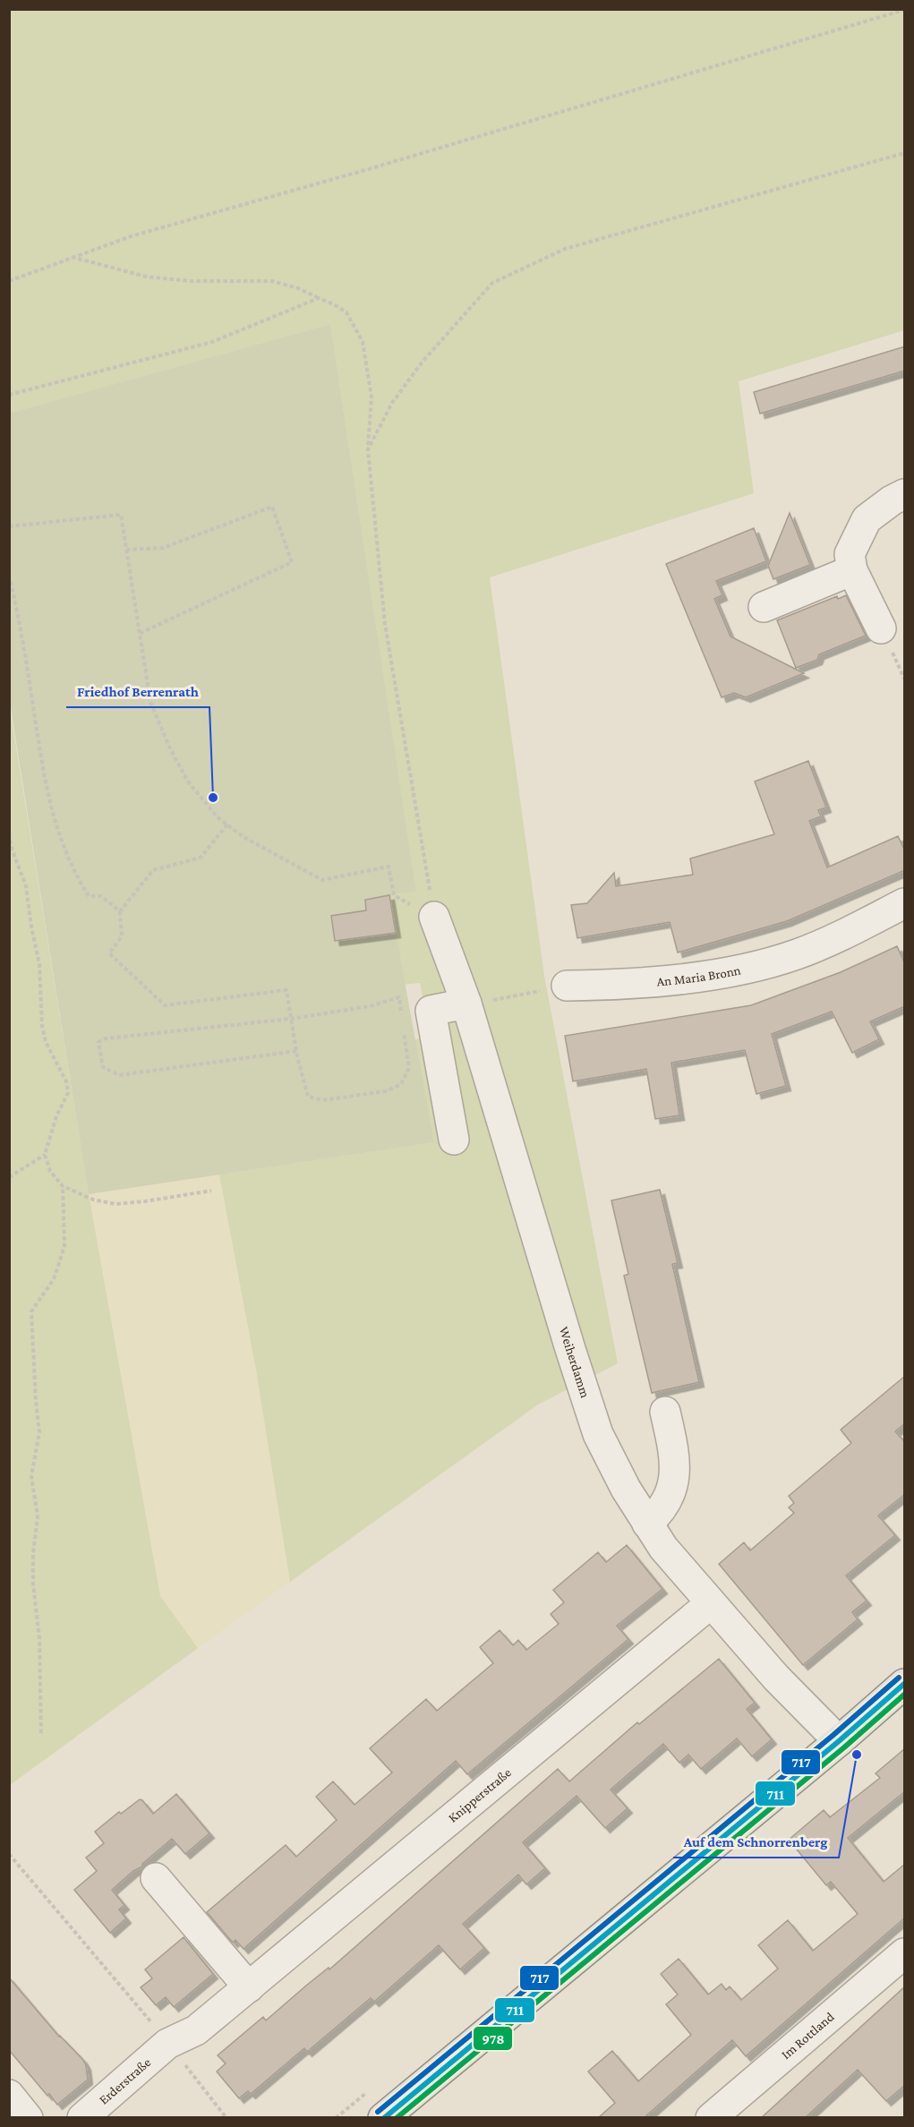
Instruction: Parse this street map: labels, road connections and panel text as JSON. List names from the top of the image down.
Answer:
{
  "streets": {
    "street": [
      "An Maria Bronn",
      "Weiherdamm",
      "Knipperstraße",
      "Im Rottland",
      "Erderstraße"
    ]
  },
  "crossings": [
    ["Weiherdamm", "Knipperstraße"],
    ["Knipperstraße", "Erderstraße"]
  ],
  "places": ["Friedhof Berrenrath", "Auf dem Schnorrenberg"],
  "lines": ["transit line 717", "transit line 711", "transit line 978"]
}
